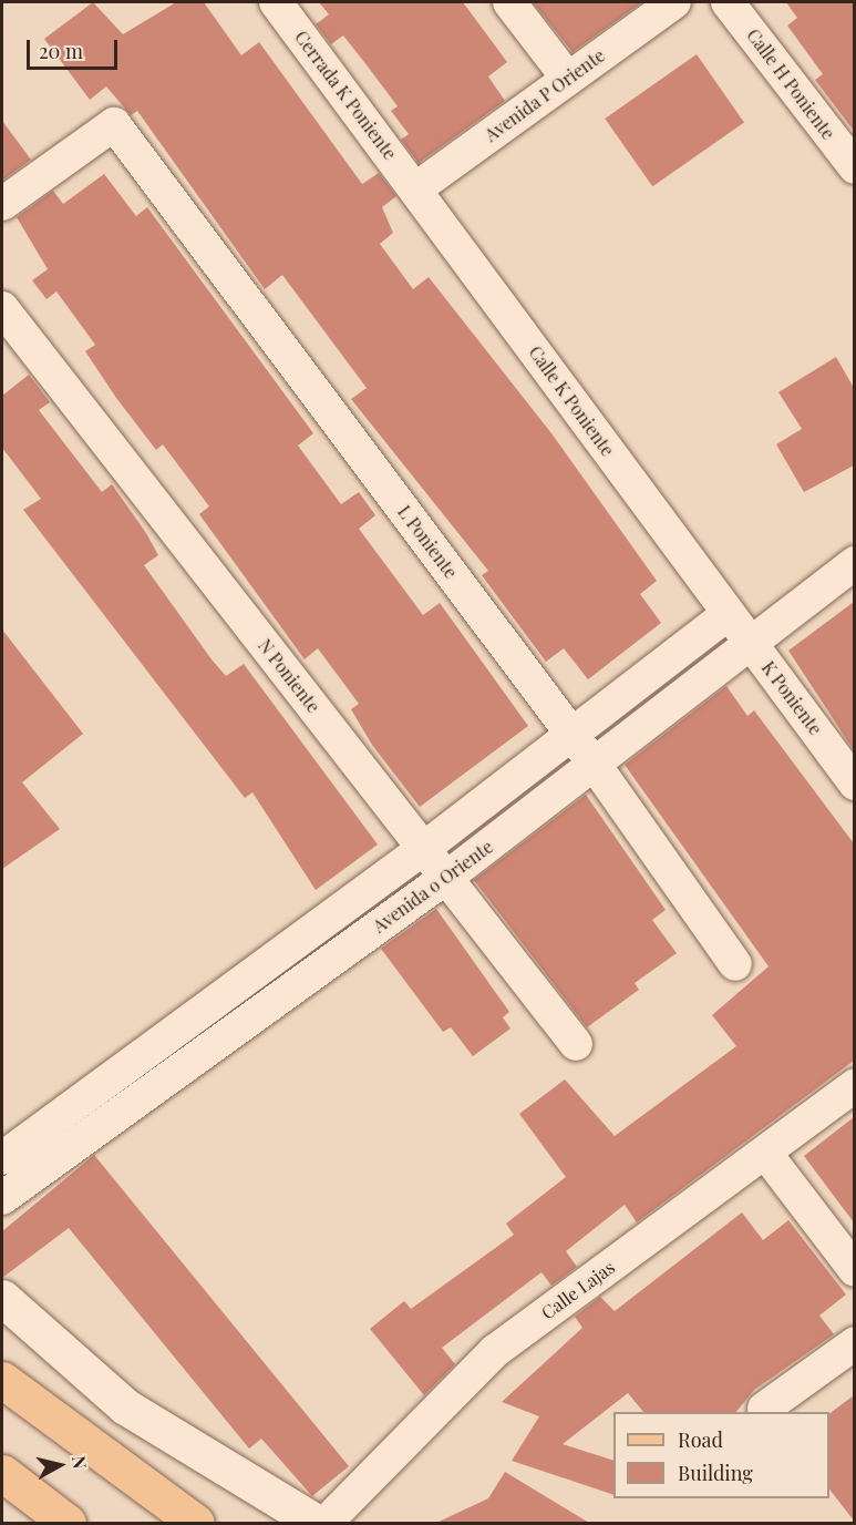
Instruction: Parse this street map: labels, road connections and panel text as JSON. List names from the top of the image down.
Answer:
{
  "streets": {
    "street": [
      "Calle H Poniente",
      "Cerrada K Poniente",
      "Avenida P Oriente",
      "Calle K Poniente",
      "L Poniente",
      "N Poniente",
      "K Poniente",
      "Avenida o Oriente",
      "Calle Lajas"
    ]
  },
  "crossings": [
    ["Cerrada K Poniente", "Avenida P Oriente"],
    ["Cerrada K Poniente", "Calle K Poniente"],
    ["Avenida P Oriente", "Calle K Poniente"],
    ["Calle K Poniente", "K Poniente"],
    ["Calle K Poniente", "Avenida o Oriente"],
    ["L Poniente", "Avenida o Oriente"],
    ["N Poniente", "Avenida o Oriente"],
    ["K Poniente", "Avenida o Oriente"]
  ],
  "legend": ["Road", "Building"],
  "scale_bar": "20 m",
  "north": "right"
}
